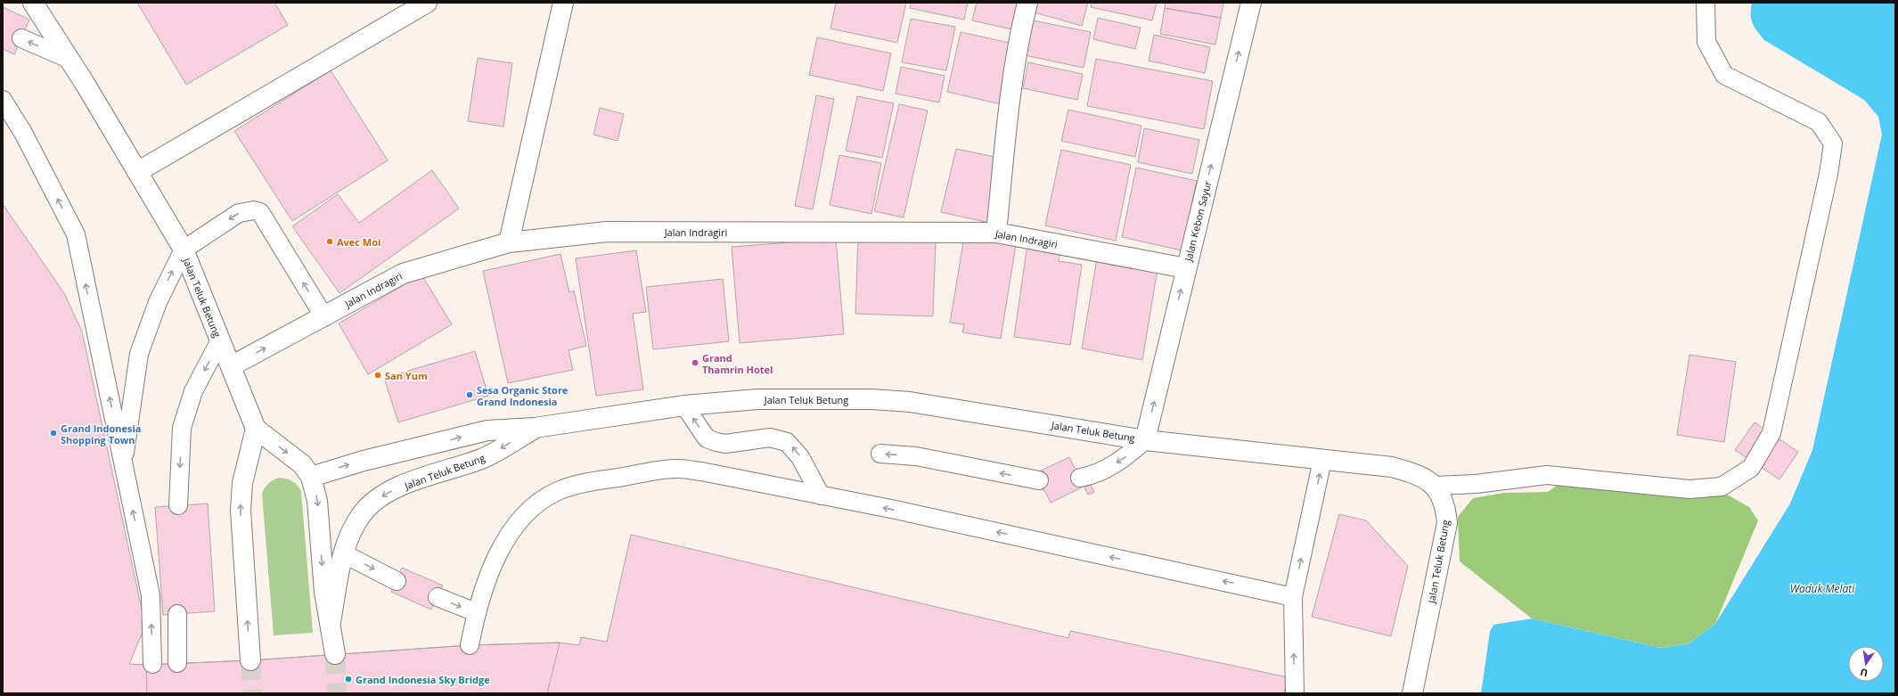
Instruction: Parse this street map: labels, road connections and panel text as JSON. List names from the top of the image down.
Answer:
{
  "streets": {
    "street": ["Jalan Kebon Sayur", "Jalan Indragiri", "Jalan Teluk Betung"]
  },
  "crossings": [
    ["Jalan Kebon Sayur", "Jalan Indragiri"],
    ["Jalan Kebon Sayur", "Jalan Teluk Betung"],
    ["Jalan Indragiri", "Jalan Teluk Betung"]
  ],
  "one_way": ["Jalan Kebon Sayur"],
  "water": ["Waduk Melati"],
  "places": [
    "Avec Moi",
    "Grand Thamrin Hotel",
    "San Yum",
    "Sesa Organic Store Grand Indonesia",
    "Grand Indonesia Shopping Town",
    "Grand Indonesia Sky Bridge"
  ],
  "north": "bottom"
}
